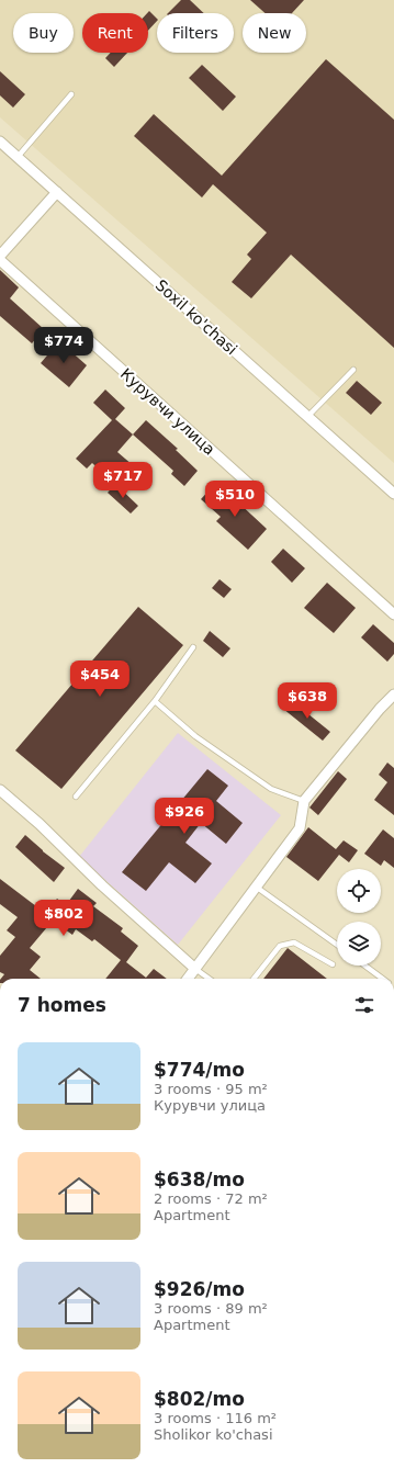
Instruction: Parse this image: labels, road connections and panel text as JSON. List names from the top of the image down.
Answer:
{
  "streets": {
    "street": ["Soxil ko'chasi", "Курувчи улица"]
  },
  "page": {
    "chip": [
      "Buy",
      "Rent",
      "Filters",
      "New"
    ],
    "price": [
      "$774",
      "$717",
      "$510",
      "$454",
      "$638",
      "$926",
      "$802"
    ],
    "heading": "7 homes",
    "list": [
      {
        "name": "$774/mo",
        "note": "3 rooms · 95 m² · Курувчи улица"
      },
      {
        "name": "$638/mo",
        "note": "2 rooms · 72 m² · Apartment"
      },
      {
        "name": "$926/mo",
        "note": "3 rooms · 89 m² · Apartment"
      },
      {
        "name": "$802/mo",
        "note": "3 rooms · 116 m² · Sholikor ko'chasi"
      }
    ]
  }
}
